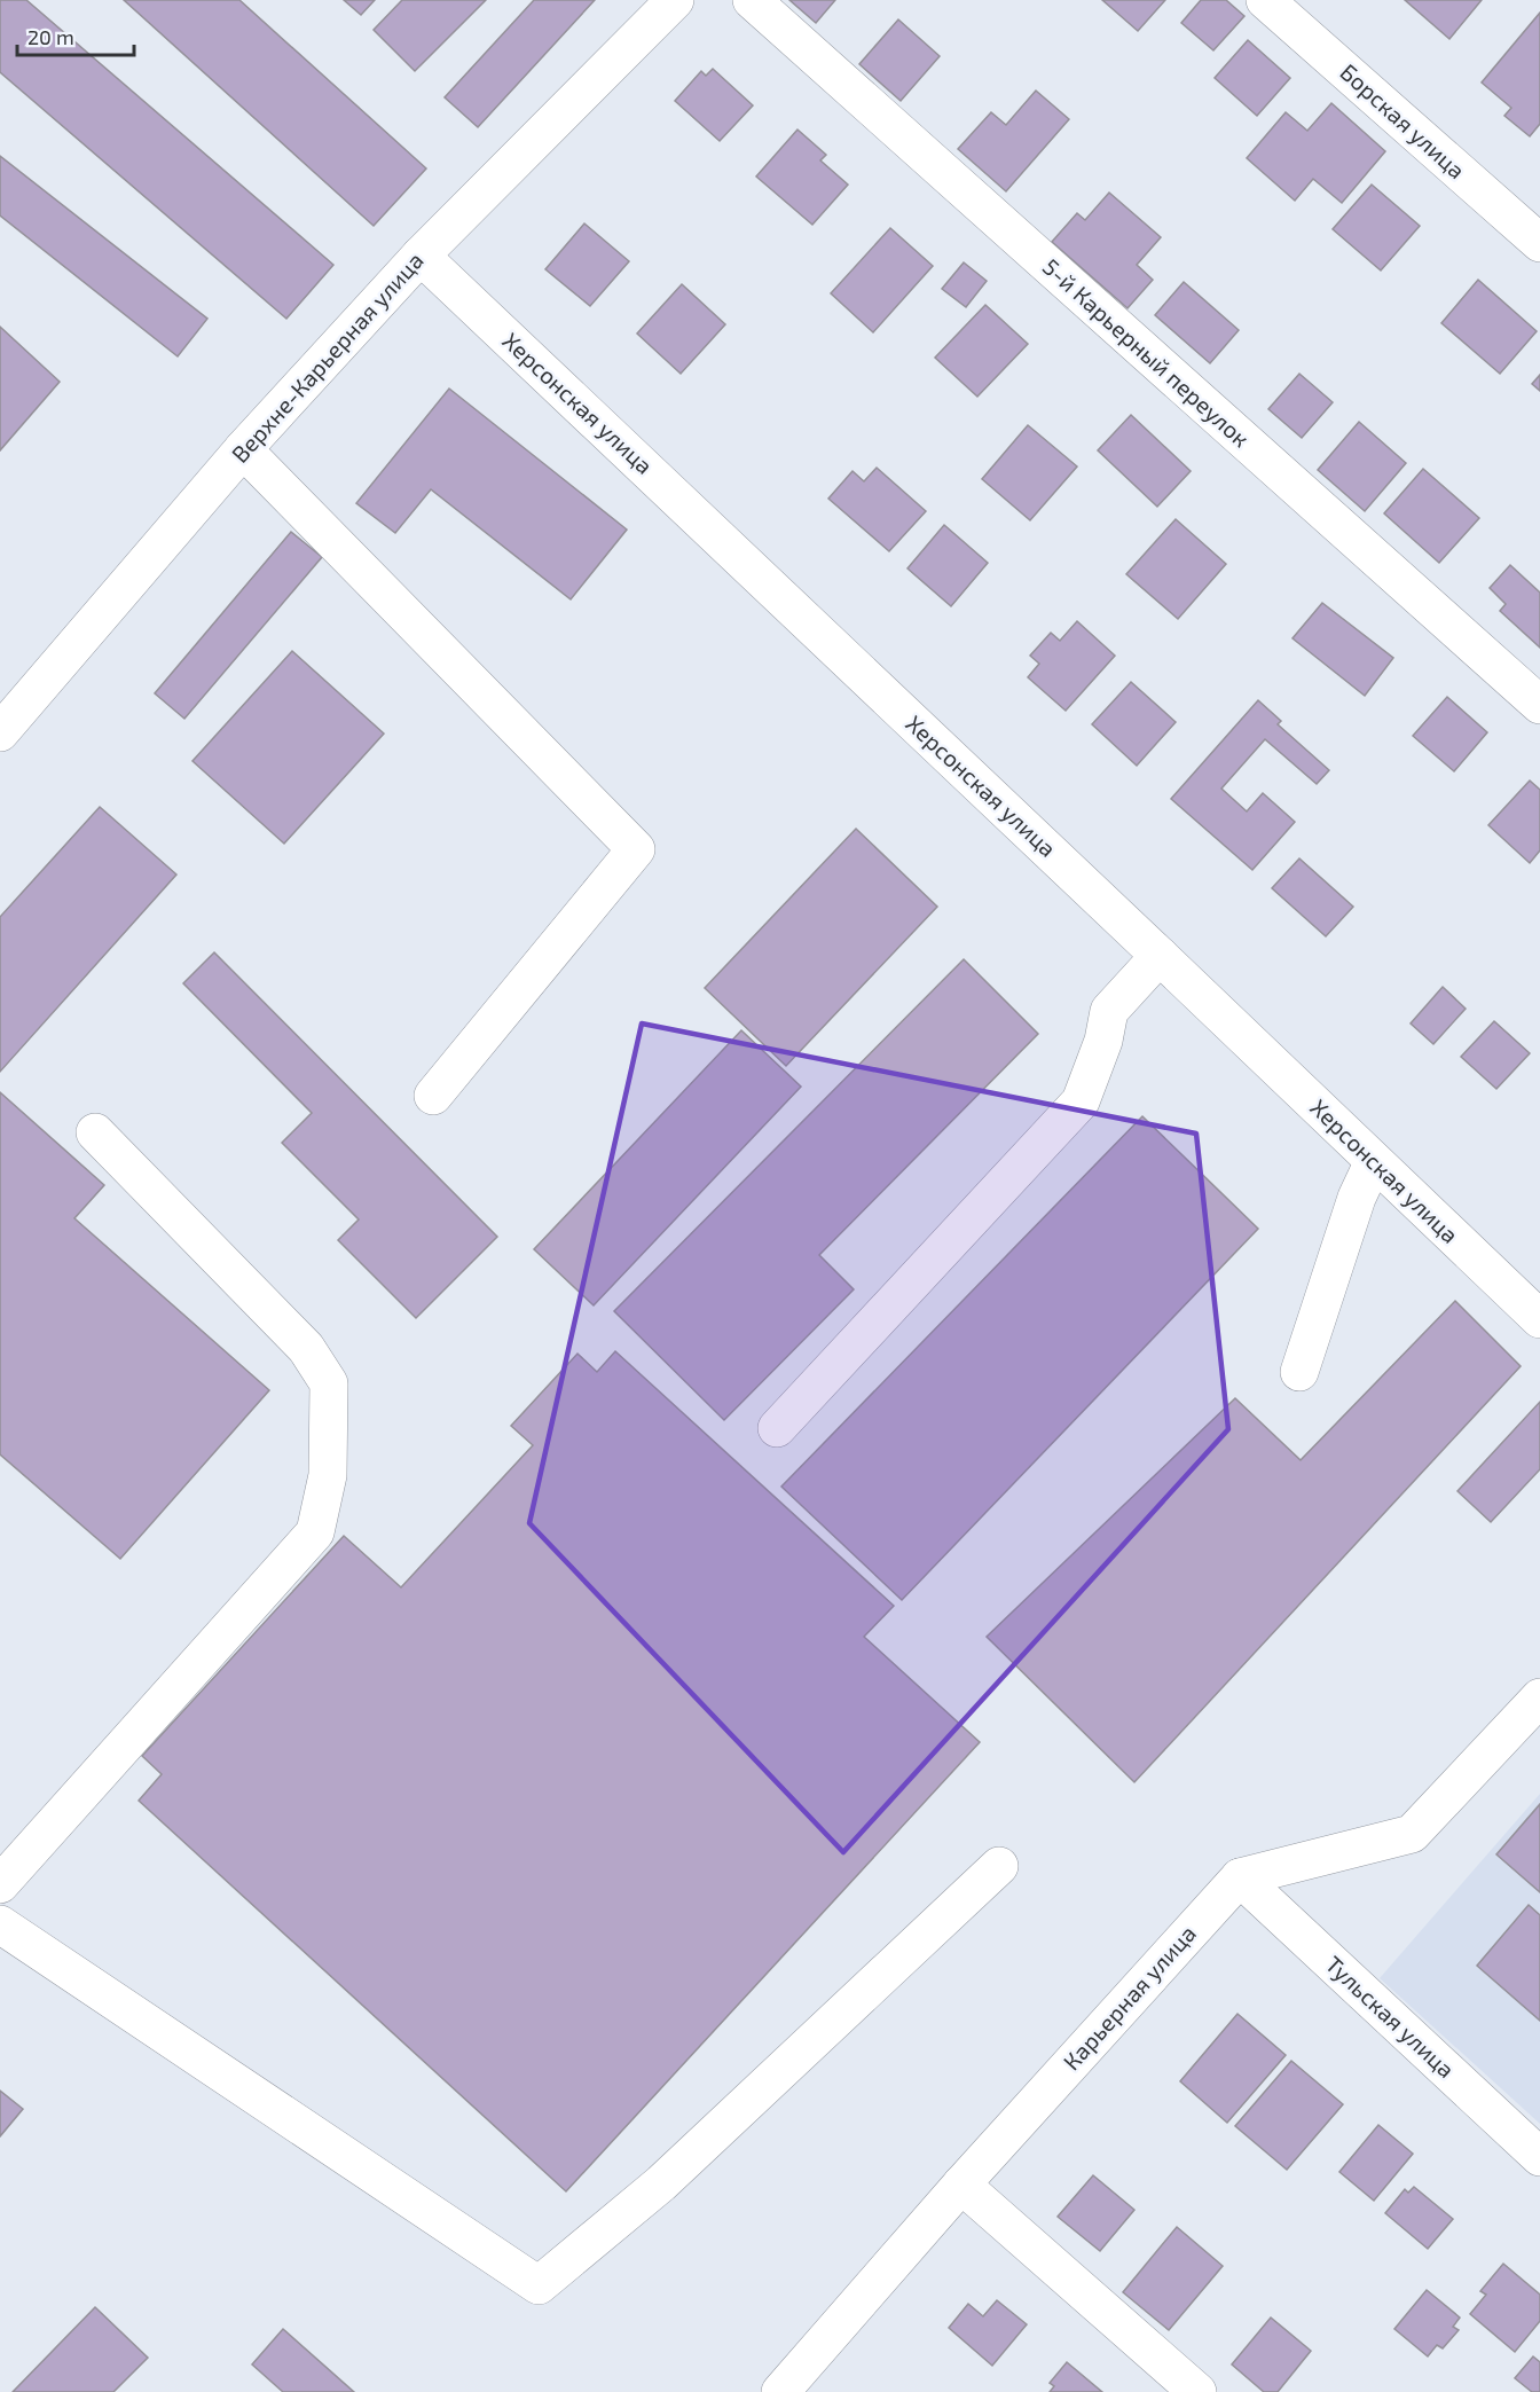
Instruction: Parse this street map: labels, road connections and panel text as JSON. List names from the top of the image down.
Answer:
{
  "streets": {
    "street": [
      "Борская улица",
      "5-й Карьерный переулок",
      "Верхне-Карьерная улица",
      "Херсонская улица",
      "Карьерная улица",
      "Тульская улица"
    ]
  },
  "crossings": [
    ["Верхне-Карьерная улица", "Херсонская улица"],
    ["Карьерная улица", "Тульская улица"]
  ],
  "scale_bar": "20 m"
}
